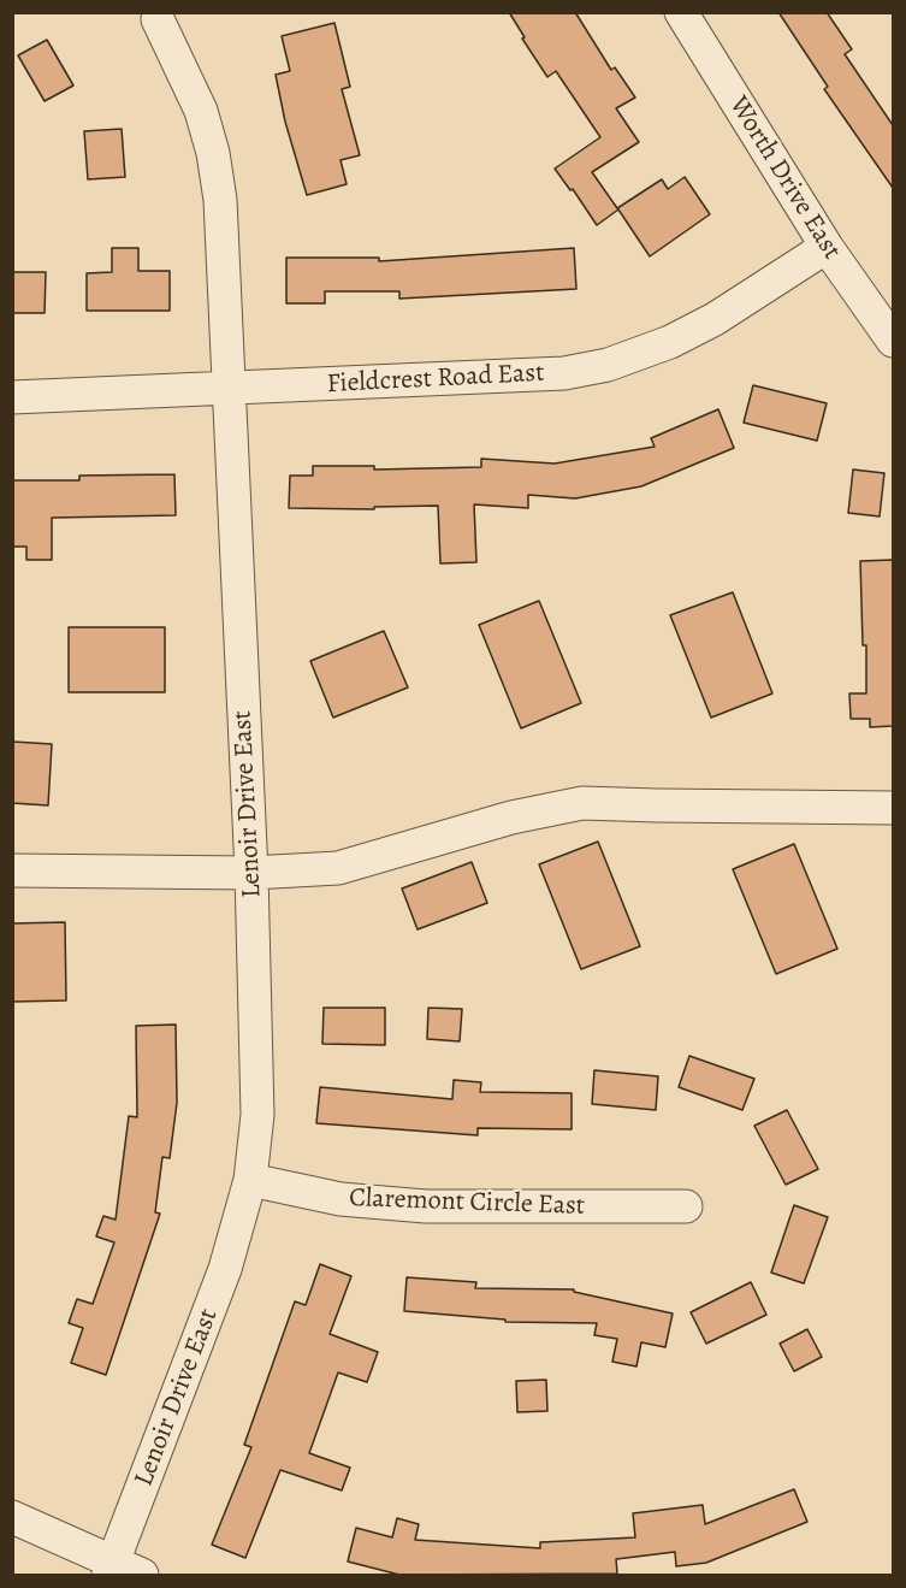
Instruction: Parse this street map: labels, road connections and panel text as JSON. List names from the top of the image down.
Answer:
{
  "streets": {
    "street": [
      "Worth Drive East",
      "Fieldcrest Road East",
      "Lenoir Drive East",
      "Claremont Circle East"
    ]
  },
  "crossings": [
    ["Worth Drive East", "Fieldcrest Road East"],
    ["Fieldcrest Road East", "Lenoir Drive East"],
    ["Lenoir Drive East", "Claremont Circle East"]
  ]
}
